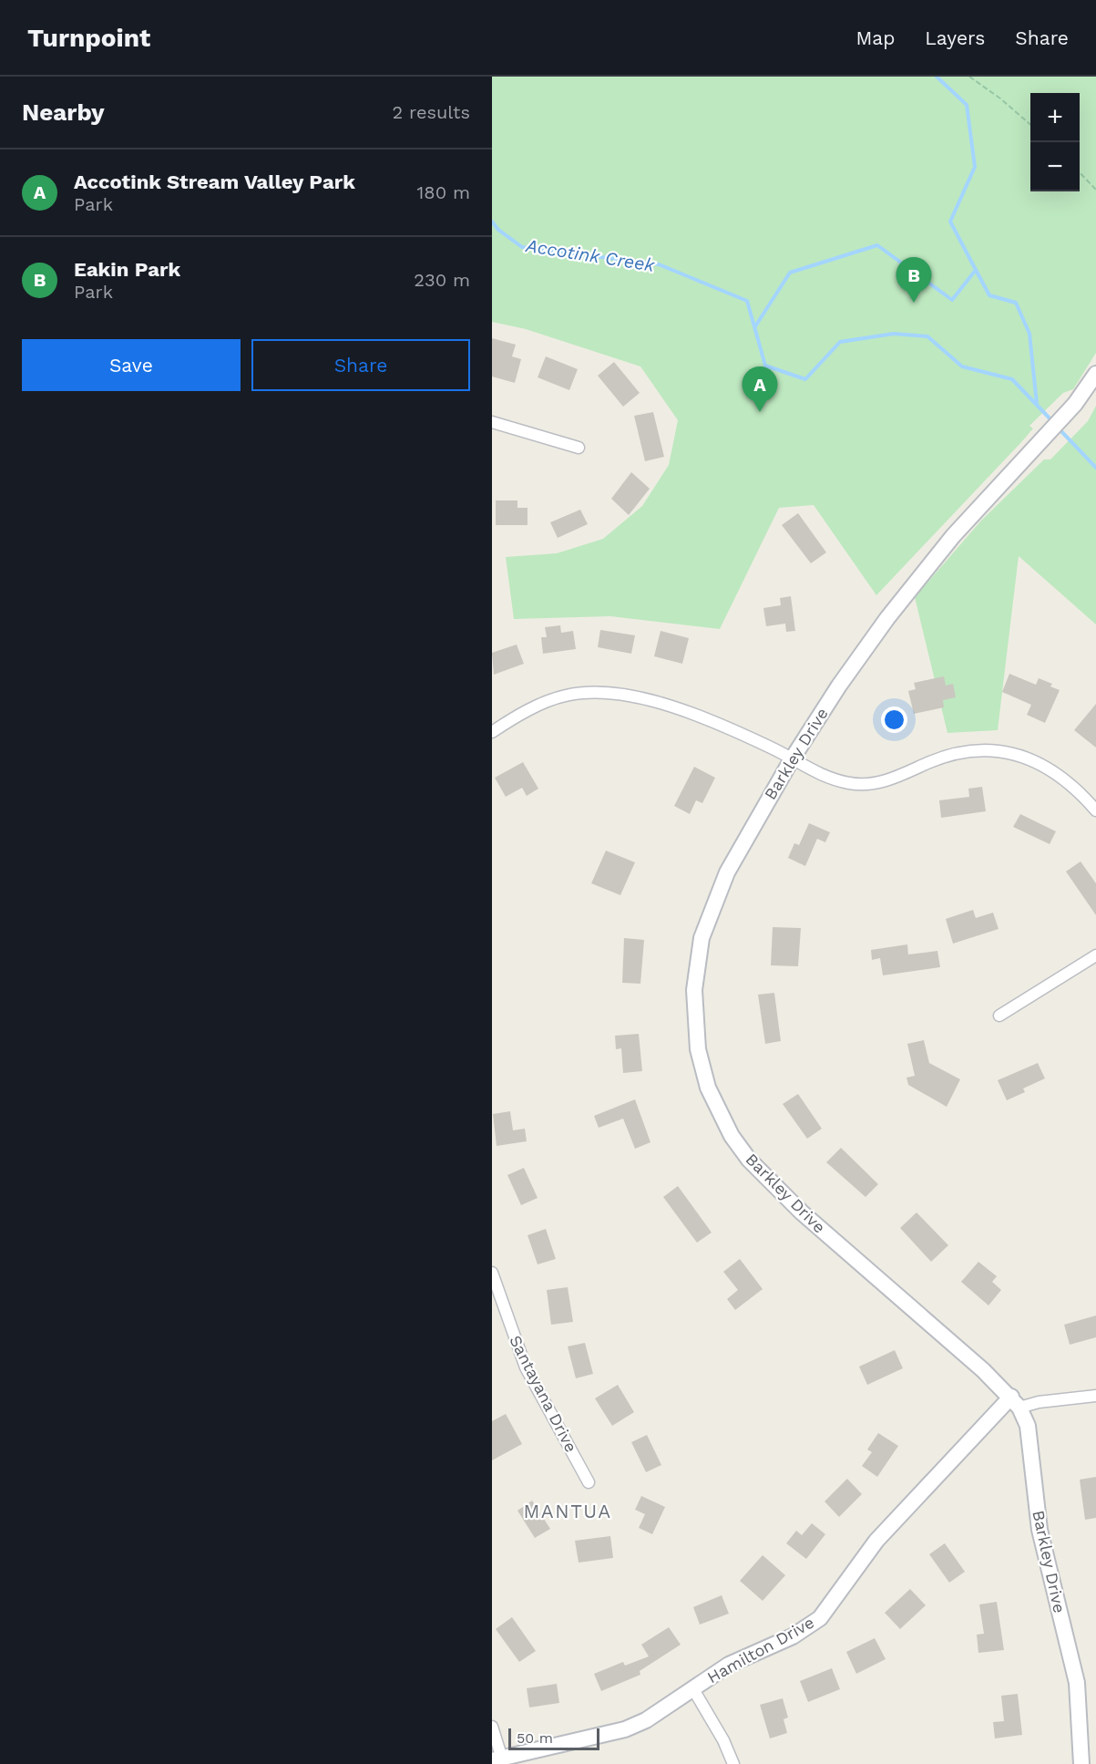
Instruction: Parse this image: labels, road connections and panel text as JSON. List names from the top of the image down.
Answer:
{
  "streets": {
    "street": ["Barkley Drive", "Santayana Drive", "Hamilton Drive"]
  },
  "crossings": [
    ["Barkley Drive", "Hamilton Drive"]
  ],
  "districts": ["MANTUA"],
  "water": ["Accotink Creek"],
  "scale_bar": "50 m",
  "page": {
    "header": "Turnpoint",
    "nav": ["Map", "Layers", "Share"],
    "heading": ["Nearby", "2 results"],
    "map_buttons": ["+", "−"],
    "list": [
      {
        "mark": "A",
        "name": "Accotink Stream Valley Park",
        "note": "Park",
        "value": "180 m"
      },
      {
        "mark": "B",
        "name": "Eakin Park",
        "note": "Park",
        "value": "230 m"
      }
    ],
    "pins": ["B", "A"],
    "buttons": ["Save", "Share"],
    "scale": "50 m"
  }
}
